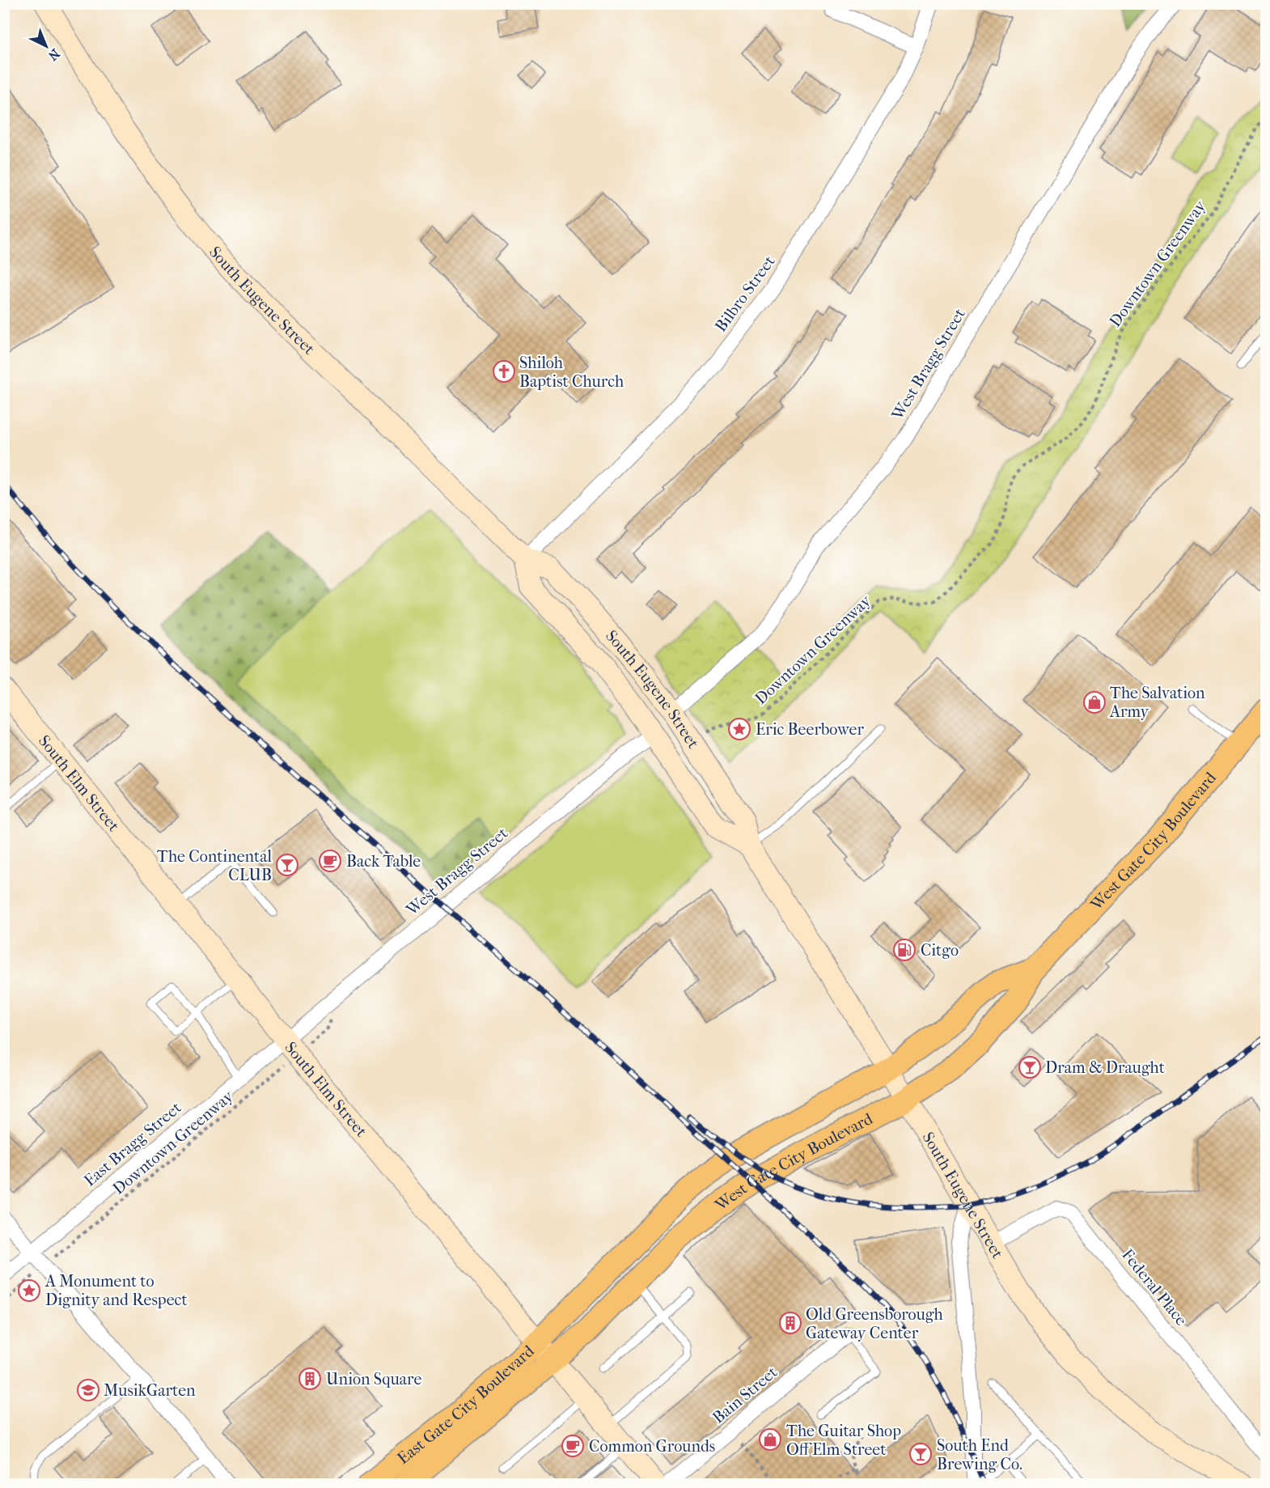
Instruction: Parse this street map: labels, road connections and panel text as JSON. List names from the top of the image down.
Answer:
{
  "streets": {
    "main road": [
      "South Eugene Street",
      "South Elm Street",
      "West Gate City Boulevard",
      "East Gate City Boulevard"
    ],
    "street": [
      "Bilbro Street",
      "West Bragg Street",
      "East Bragg Street",
      "Federal Place",
      "Bain Street"
    ],
    "path": ["Downtown Greenway"]
  },
  "crossings": [
    ["Downtown Greenway", "South Eugene Street"],
    ["Downtown Greenway", "West Bragg Street"],
    ["Downtown Greenway", "South Elm Street"],
    ["Downtown Greenway", "East Bragg Street"],
    ["Bilbro Street", "South Eugene Street"],
    ["South Eugene Street", "West Bragg Street"],
    ["South Eugene Street", "West Gate City Boulevard"],
    ["South Eugene Street", "Federal Place"],
    ["West Bragg Street", "South Elm Street"],
    ["West Bragg Street", "East Bragg Street"],
    ["South Elm Street", "West Gate City Boulevard"],
    ["South Elm Street", "East Bragg Street"],
    ["South Elm Street", "East Gate City Boulevard"],
    ["West Gate City Boulevard", "East Gate City Boulevard"]
  ],
  "places": {
    "church": ["Shiloh Baptist Church"],
    "shop": ["The Salvation Army", "The Guitar Shop Off Elm Street"],
    "place": ["Eric Beerbower", "A Monument to Dignity and Respect"],
    "cafe": ["Back Table", "Common Grounds"],
    "bar": ["The Continental CLUB", "Dram & Draught", "South End Brewing Co."],
    "fuel station": ["Citgo"],
    "building": ["Old Greensborough Gateway Center", "Union Square"],
    "school or university": ["MusikGarten"]
  },
  "north": "bottom right"
}
